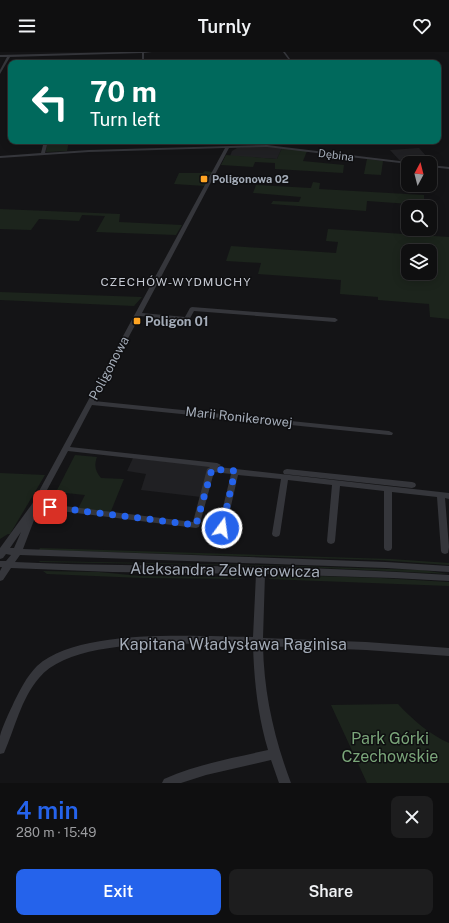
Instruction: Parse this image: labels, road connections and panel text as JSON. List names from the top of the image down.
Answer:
{
  "streets": {
    "street": [
      "Dębina",
      "Poligonowa",
      "Marii Ronikerowej",
      "Aleksandra Zelwerowicza",
      "Kapitana Władysława Raginisa"
    ]
  },
  "crossings": [
    ["Dębina", "Poligonowa"],
    ["Poligonowa", "Marii Ronikerowej"],
    ["Poligonowa", "Aleksandra Zelwerowicza"]
  ],
  "districts": ["CZECHÓW-WYDMUCHY"],
  "parks": ["Park Górki Czechowskie"],
  "places": {
    "transit": ["Poligonowa 02", "Poligon 01"]
  },
  "north": "top",
  "page": {
    "header": "Turnly",
    "turn": ["70 m", "Turn left"],
    "heading": ["4 min", "280 m · 15:49"],
    "buttons": ["Exit", "Share"]
  }
}
